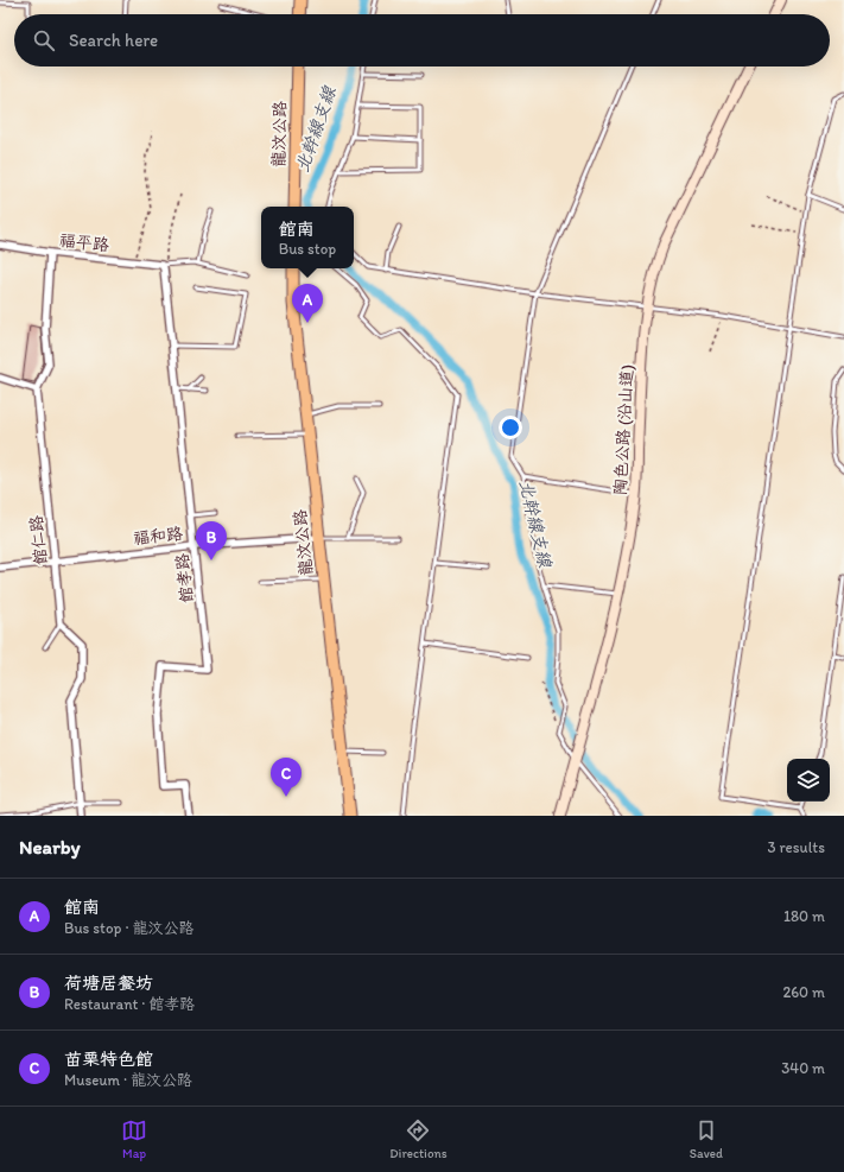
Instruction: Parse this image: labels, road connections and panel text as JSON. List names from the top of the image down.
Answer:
{
  "streets": {
    "main road": ["龍汶公路", "陶色公路 (沿山道)"],
    "street": [
      "福平路",
      "福和路",
      "館仁路",
      "館孝路"
    ]
  },
  "crossings": [
    ["龍汶公路", "福和路"],
    ["福平路", "館孝路"],
    ["福和路", "館仁路"],
    ["福和路", "館孝路"]
  ],
  "water": ["北幹線支線"],
  "page": {
    "search": "Search here",
    "popup": ["館南", "Bus stop"],
    "pins": ["A", "B", "C"],
    "heading": ["Nearby", "3 results"],
    "list": [
      {
        "mark": "A",
        "name": "館南",
        "note": "Bus stop · 龍汶公路",
        "value": "180 m"
      },
      {
        "mark": "B",
        "name": "荷塘居餐坊",
        "note": "Restaurant · 館孝路",
        "value": "260 m"
      },
      {
        "mark": "C",
        "name": "苗栗特色館",
        "note": "Museum · 龍汶公路",
        "value": "340 m"
      }
    ],
    "nav": ["Map", "Directions", "Saved"]
  }
}
